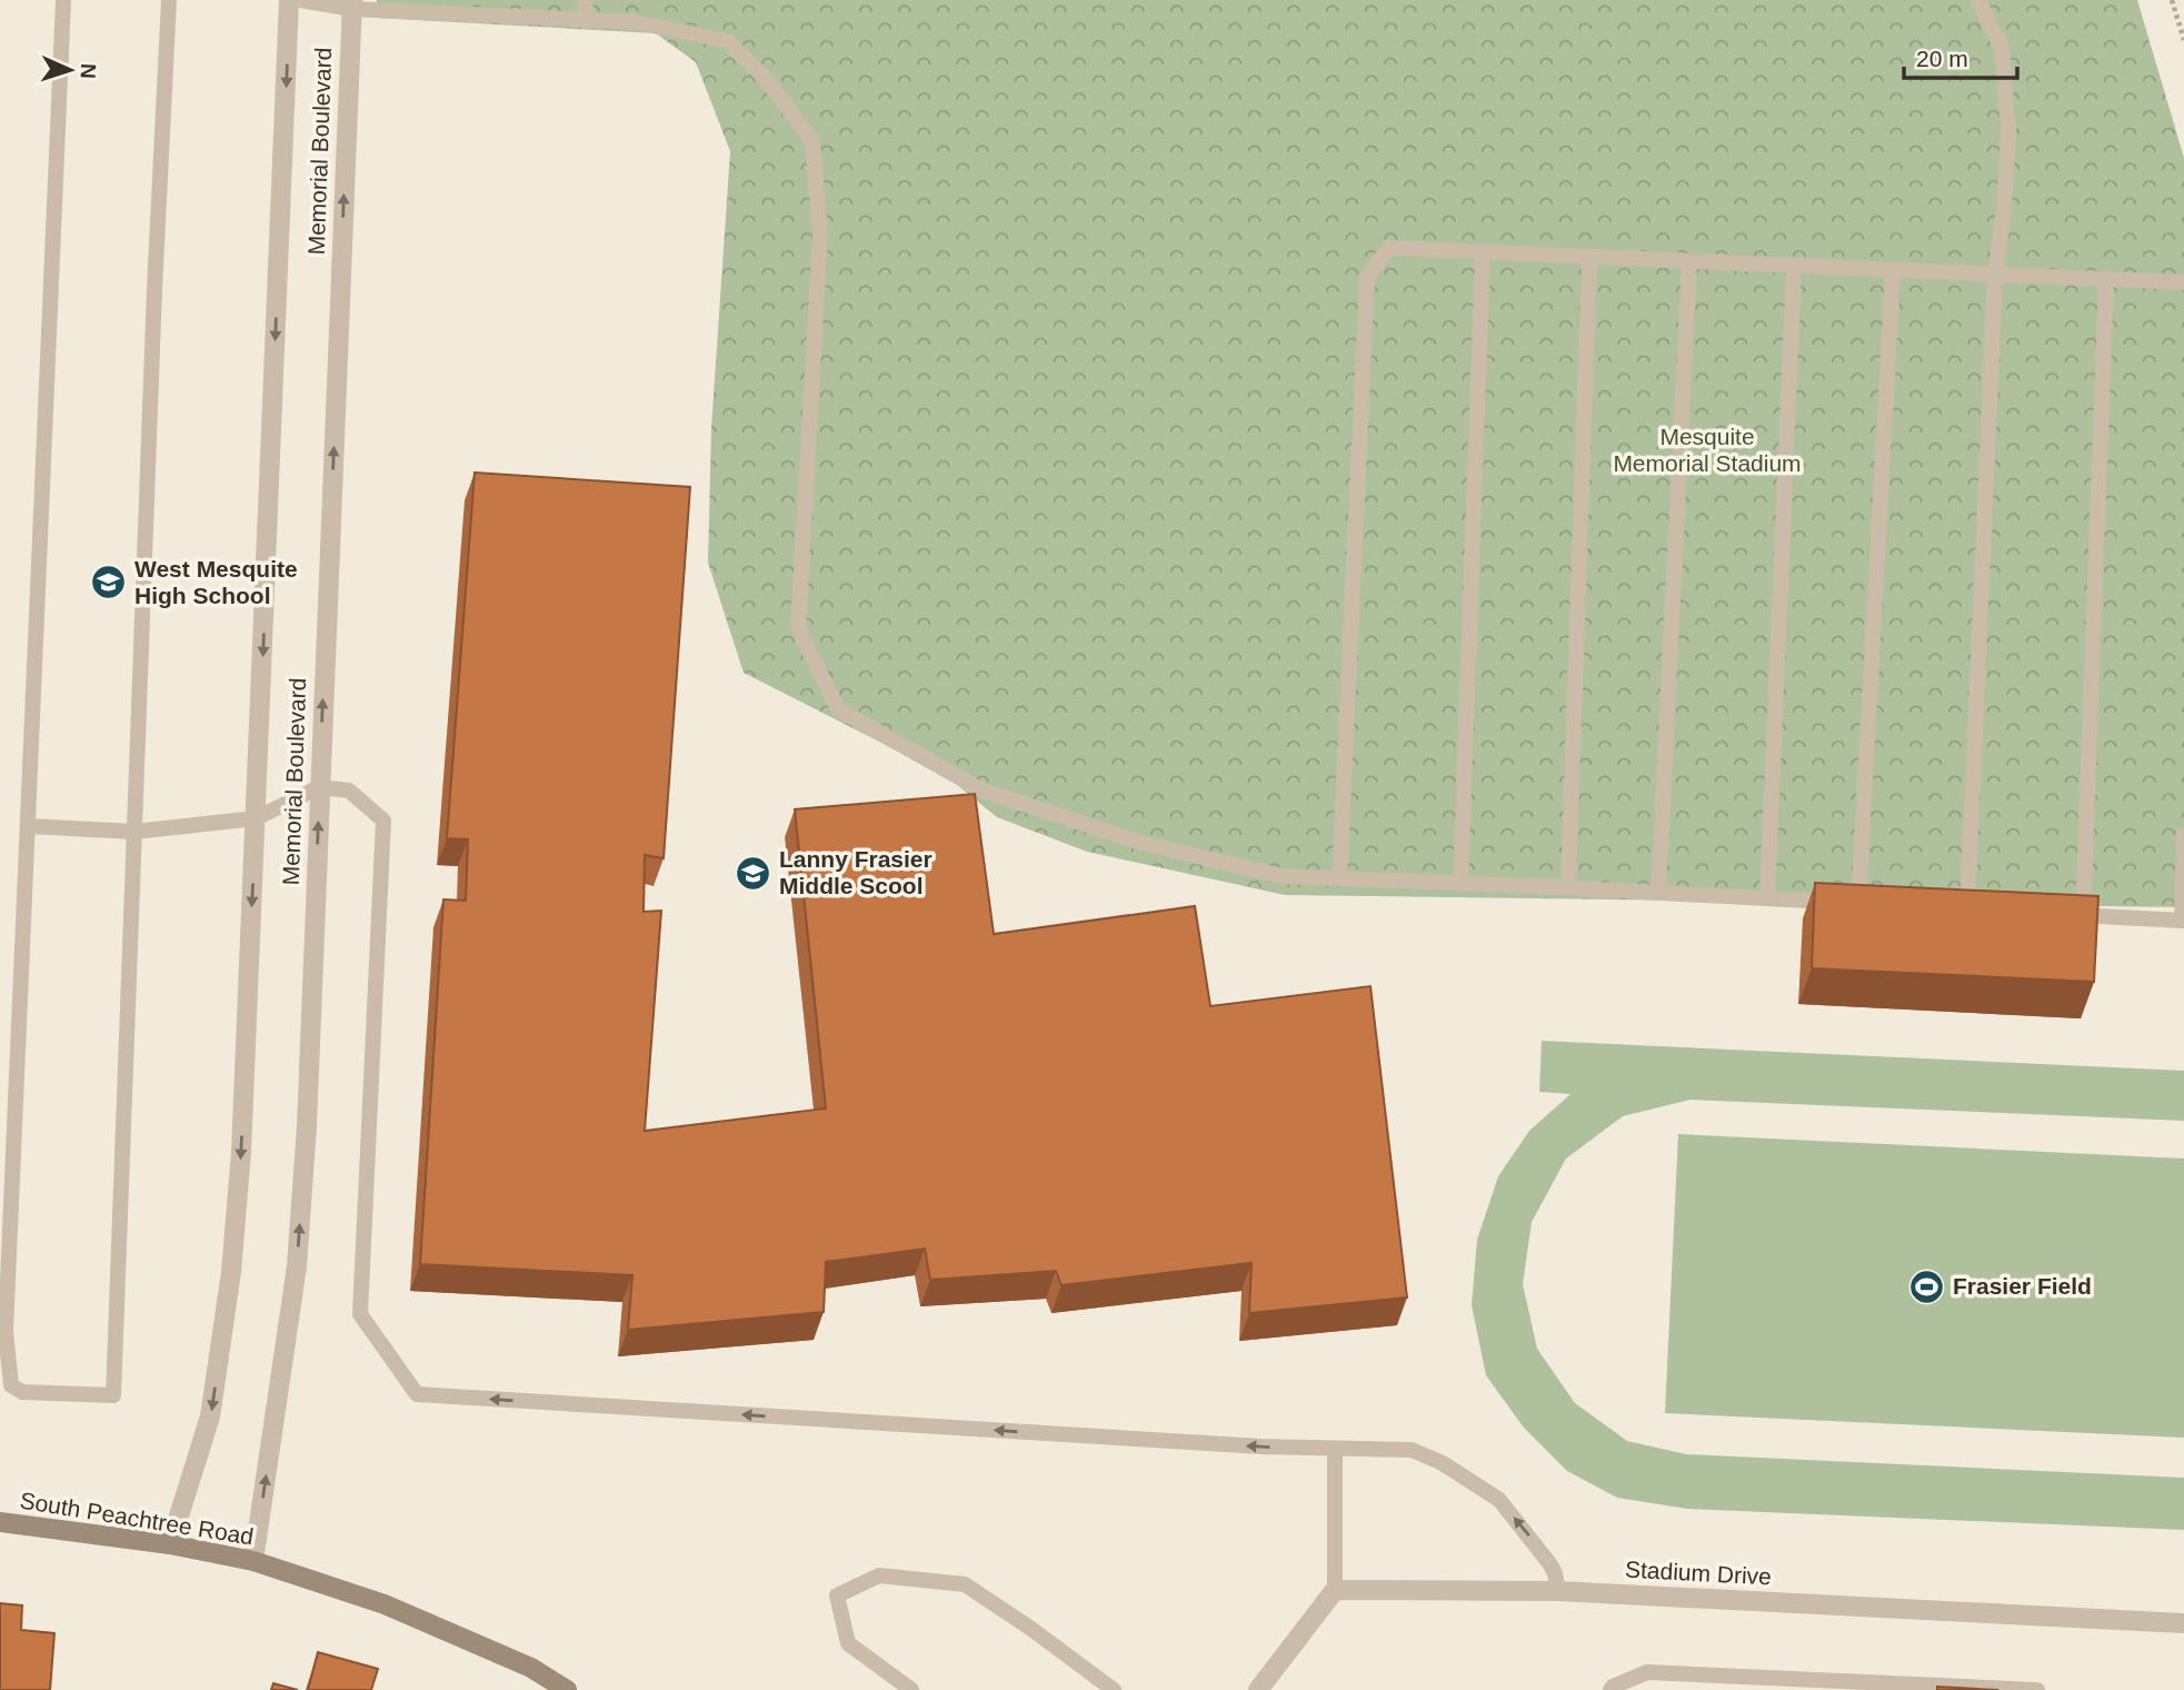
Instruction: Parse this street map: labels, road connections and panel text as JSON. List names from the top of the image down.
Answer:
{
  "streets": {
    "main road": ["South Peachtree Road"],
    "street": ["Memorial Boulevard", "Stadium Drive"]
  },
  "crossings": [
    ["Memorial Boulevard", "South Peachtree Road"]
  ],
  "parks": ["Mesquite Memorial Stadium"],
  "places": {
    "school or university": ["West Mesquite High School", "Lanny Frasier Middle Scool"],
    "sports": ["Frasier Field"]
  },
  "scale_bar": "20 m",
  "north": "right"
}
